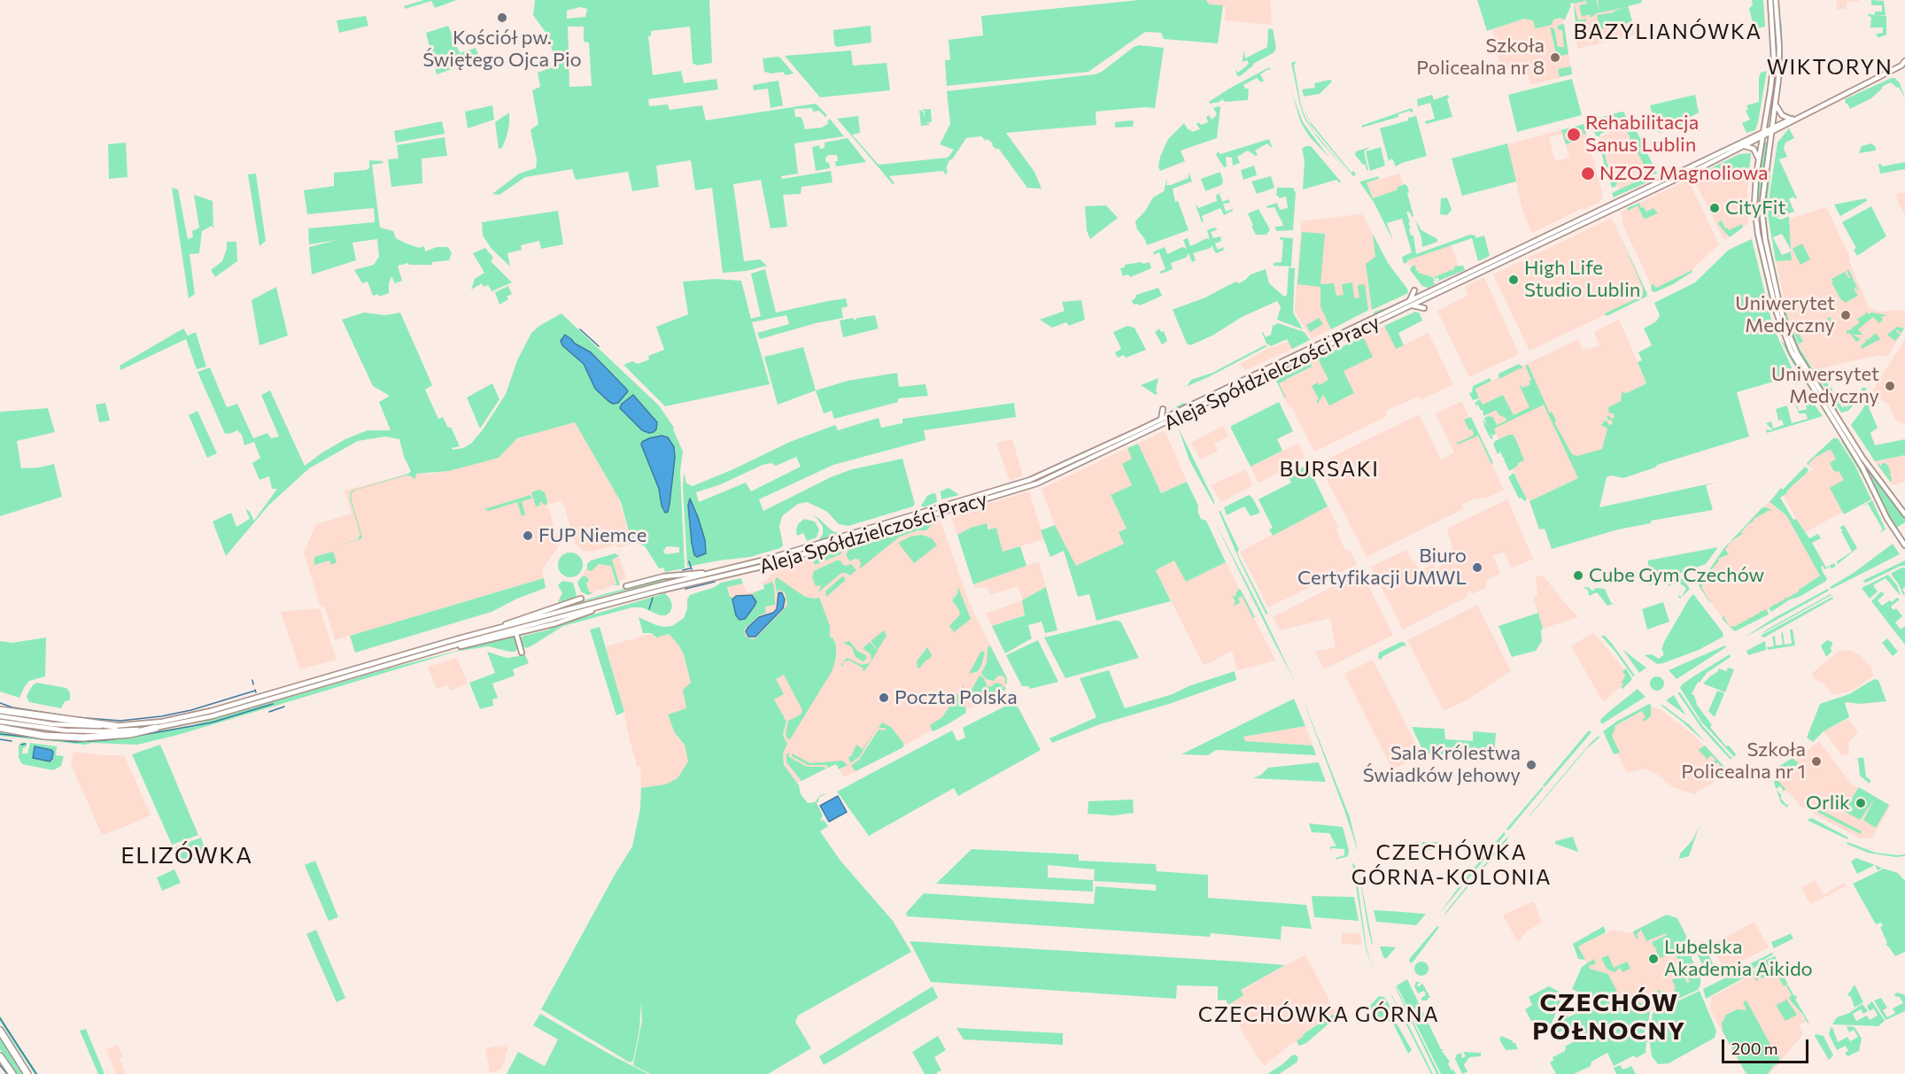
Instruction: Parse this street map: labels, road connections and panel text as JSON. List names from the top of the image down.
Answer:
{
  "streets": {
    "main road": ["Aleja Spółdzielczości Pracy"]
  },
  "districts": [
    "BAZYLIANÓWKA",
    "WIKTORYN",
    "BURSAKI",
    "CZECHÓWKA GÓRNA-KOLONIA",
    "ELIZÓWKA",
    "CZECHÓW PÓŁNOCNY",
    "CZECHÓWKA GÓRNA"
  ],
  "places": [
    "Kościół pw. Świętego Ojca Pio",
    "Szkoła Policealna nr 8",
    "Rehabilitacja Sanus Lublin",
    "NZOZ Magnoliowa",
    "CityFit",
    "High Life Studio Lublin",
    "Uniwerytet Medyczny",
    "Uniwersytet Medyczny",
    "FUP Niemce",
    "Biuro Certyfikacji UMWL",
    "Cube Gym Czechów",
    "Poczta Polska",
    "Szkoła Policealna nr 1",
    "Sala Królestwa Świadków Jehowy",
    "Orlik",
    "Lubelska Akademia Aikido"
  ],
  "scale_bar": "200 m"
}
